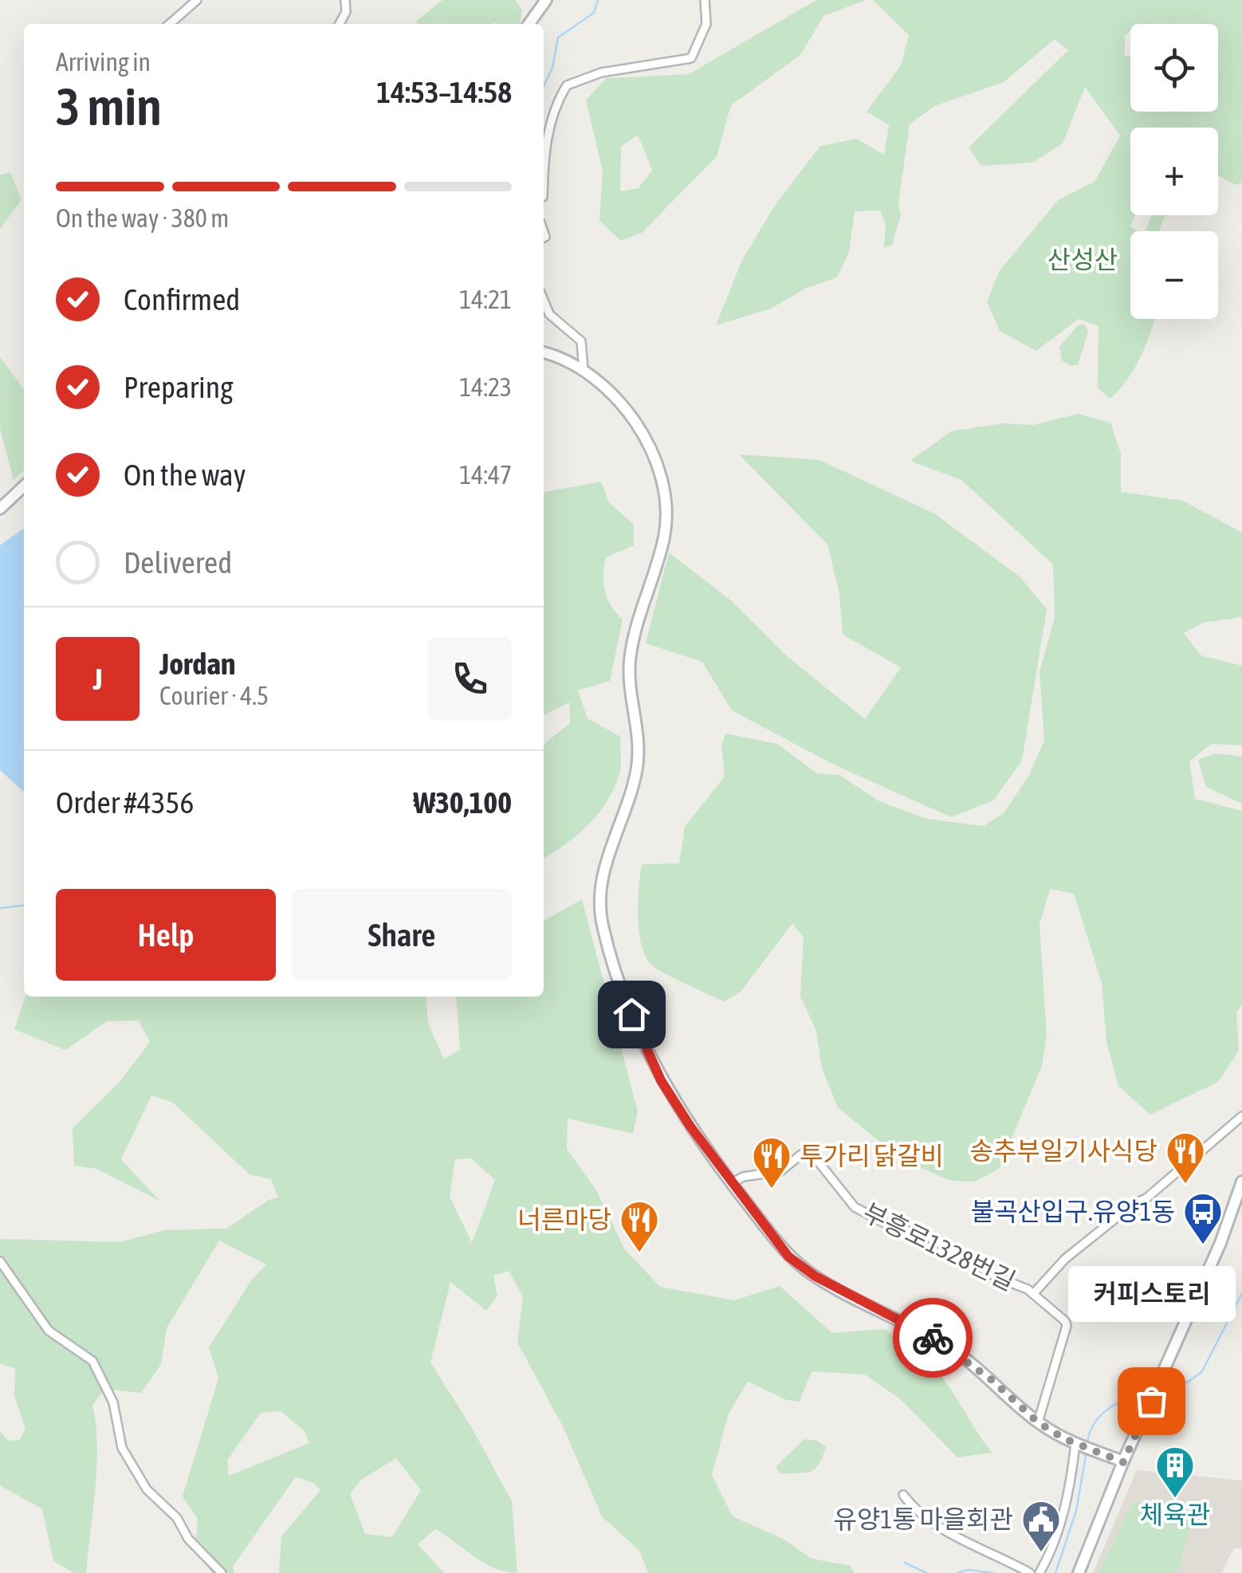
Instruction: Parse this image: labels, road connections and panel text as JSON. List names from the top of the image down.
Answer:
{
  "streets": {
    "street": ["부흥로1328번길"]
  },
  "parks": ["산성산"],
  "places": {
    "restaurant": ["송추부일기사식당", "투가리 닭갈비", "너른마당"],
    "bus stop": ["불곡산입구.유양1동"],
    "other": ["커피스토리"],
    "building": ["체육관"],
    "public building": ["유양1통 마을회관"]
  },
  "page": {
    "map_buttons": ["+", "−"],
    "heading": ["3 min", "Arriving in", "14:53–14:58"],
    "panel": [
      "Jordan",
      "Courier · 4.5",
      "Order #4356",
      "₩30,100"
    ],
    "bar": "On the way · 380 m",
    "list": [
      ["Confirmed", "14:21"],
      ["Preparing", "14:23"],
      ["On the way", "14:47"],
      "Delivered"
    ],
    "round": "J",
    "buttons": ["Help", "Share"],
    "bubble": "커피스토리"
  }
}
